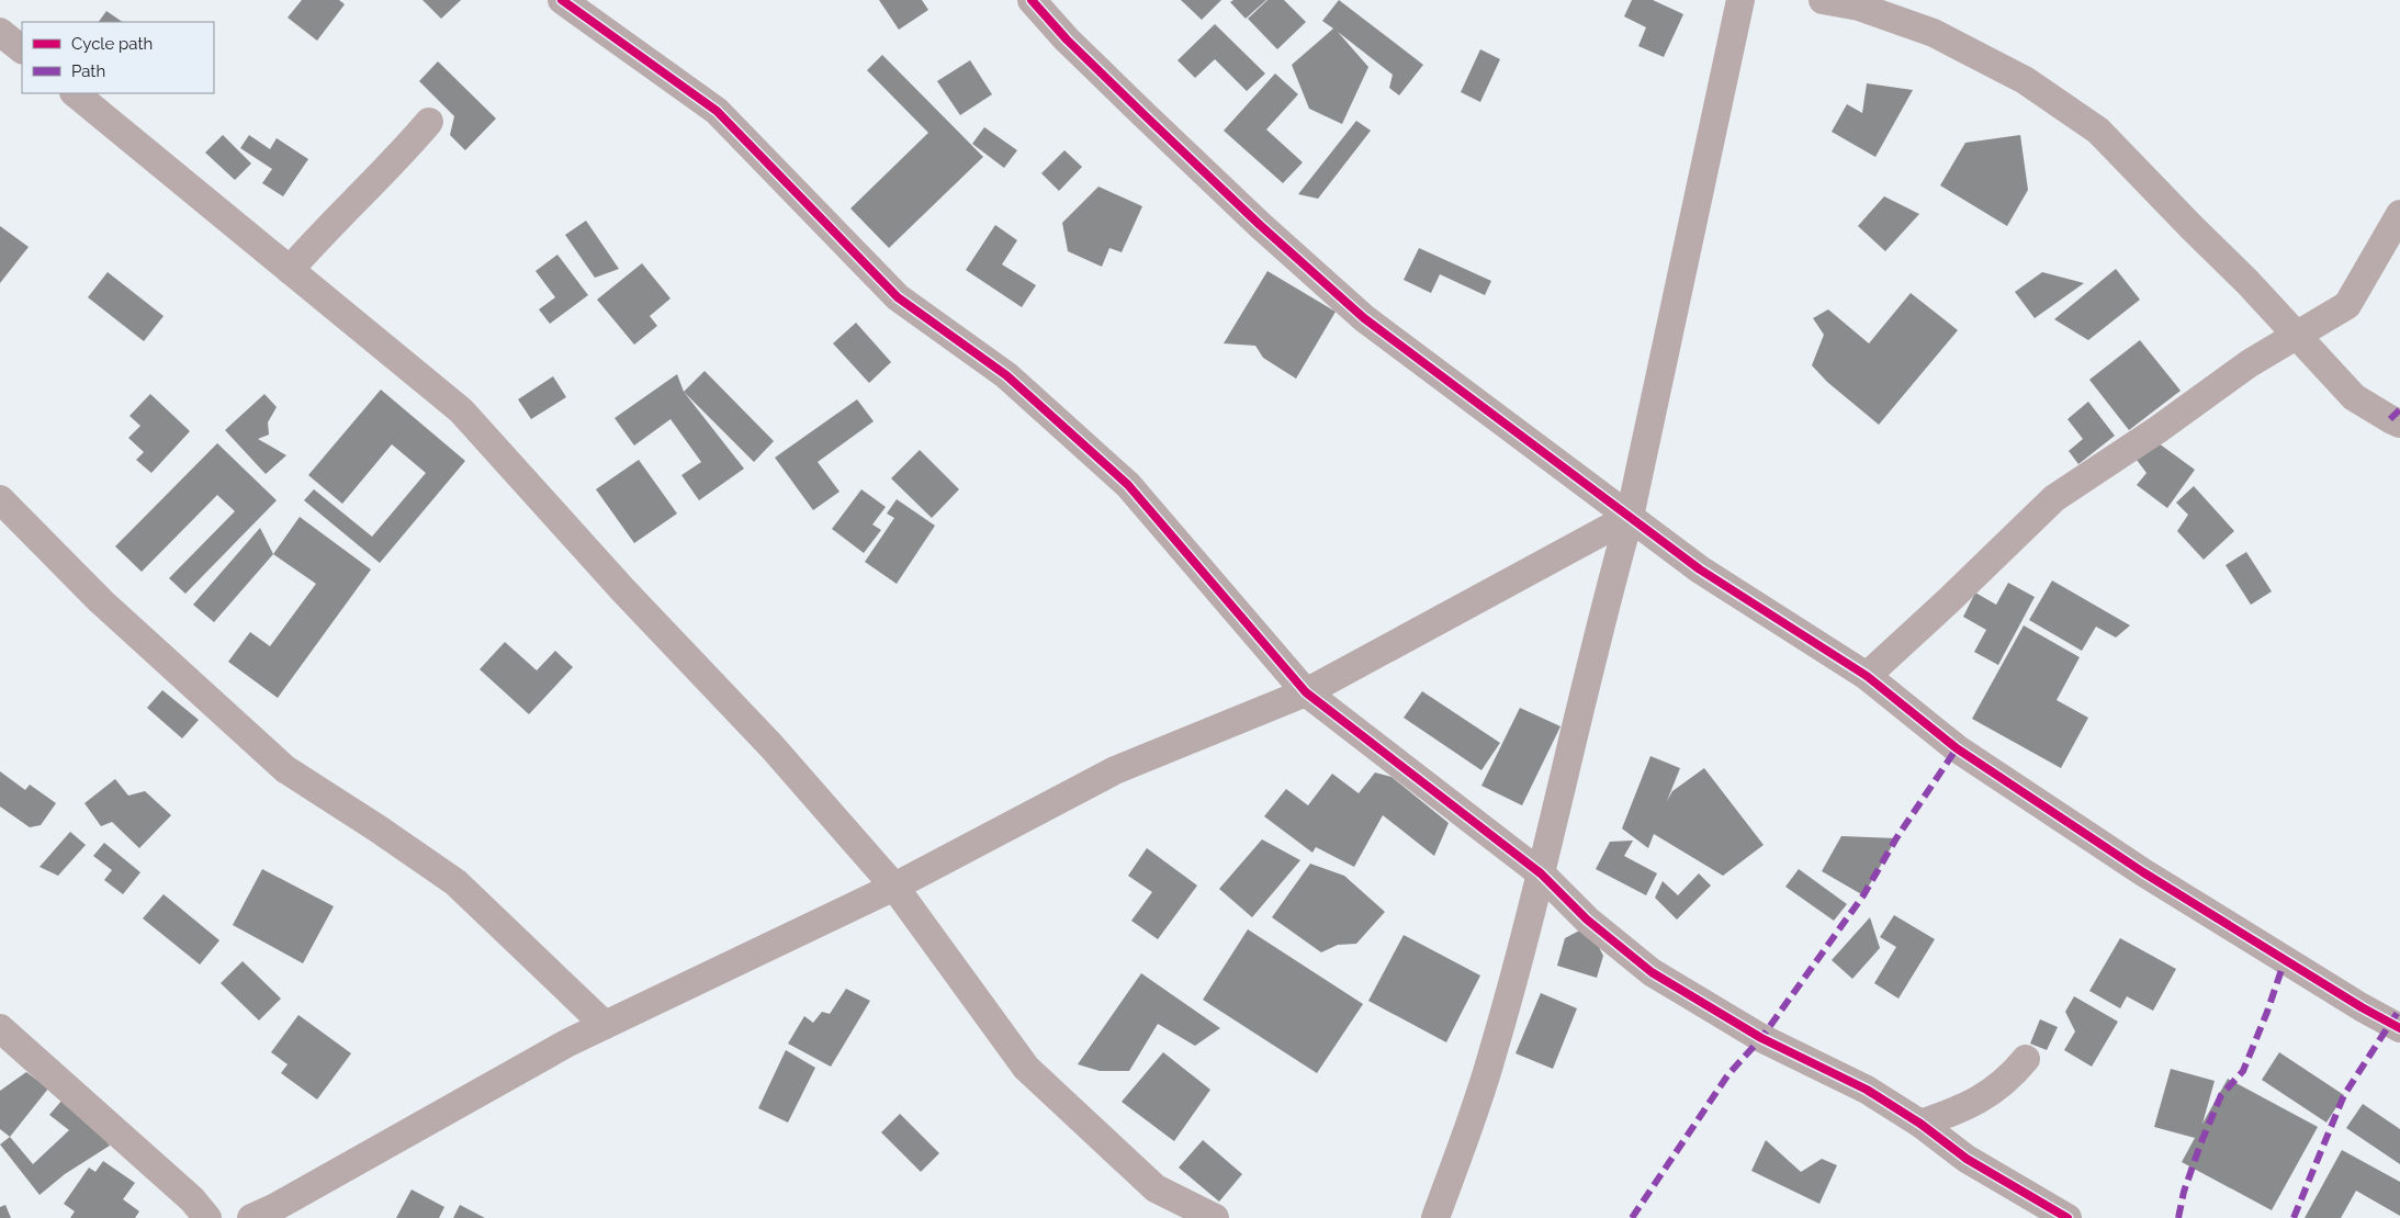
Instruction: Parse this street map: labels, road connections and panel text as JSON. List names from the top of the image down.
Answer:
{
  "legend": ["Cycle path", "Path"]
}
